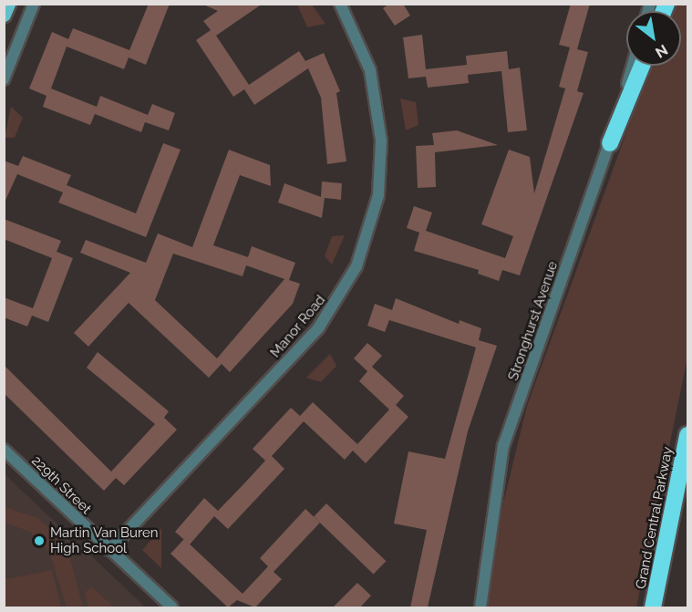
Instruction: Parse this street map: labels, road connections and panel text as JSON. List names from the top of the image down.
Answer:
{
  "streets": {
    "highway": ["Grand Central Parkway"],
    "street": ["Stronghurst Avenue", "Manor Road", "229th Street"]
  },
  "crossings": [
    ["Manor Road", "229th Street"]
  ],
  "places": ["Martin Van Buren High School"],
  "north": "bottom right"
}
